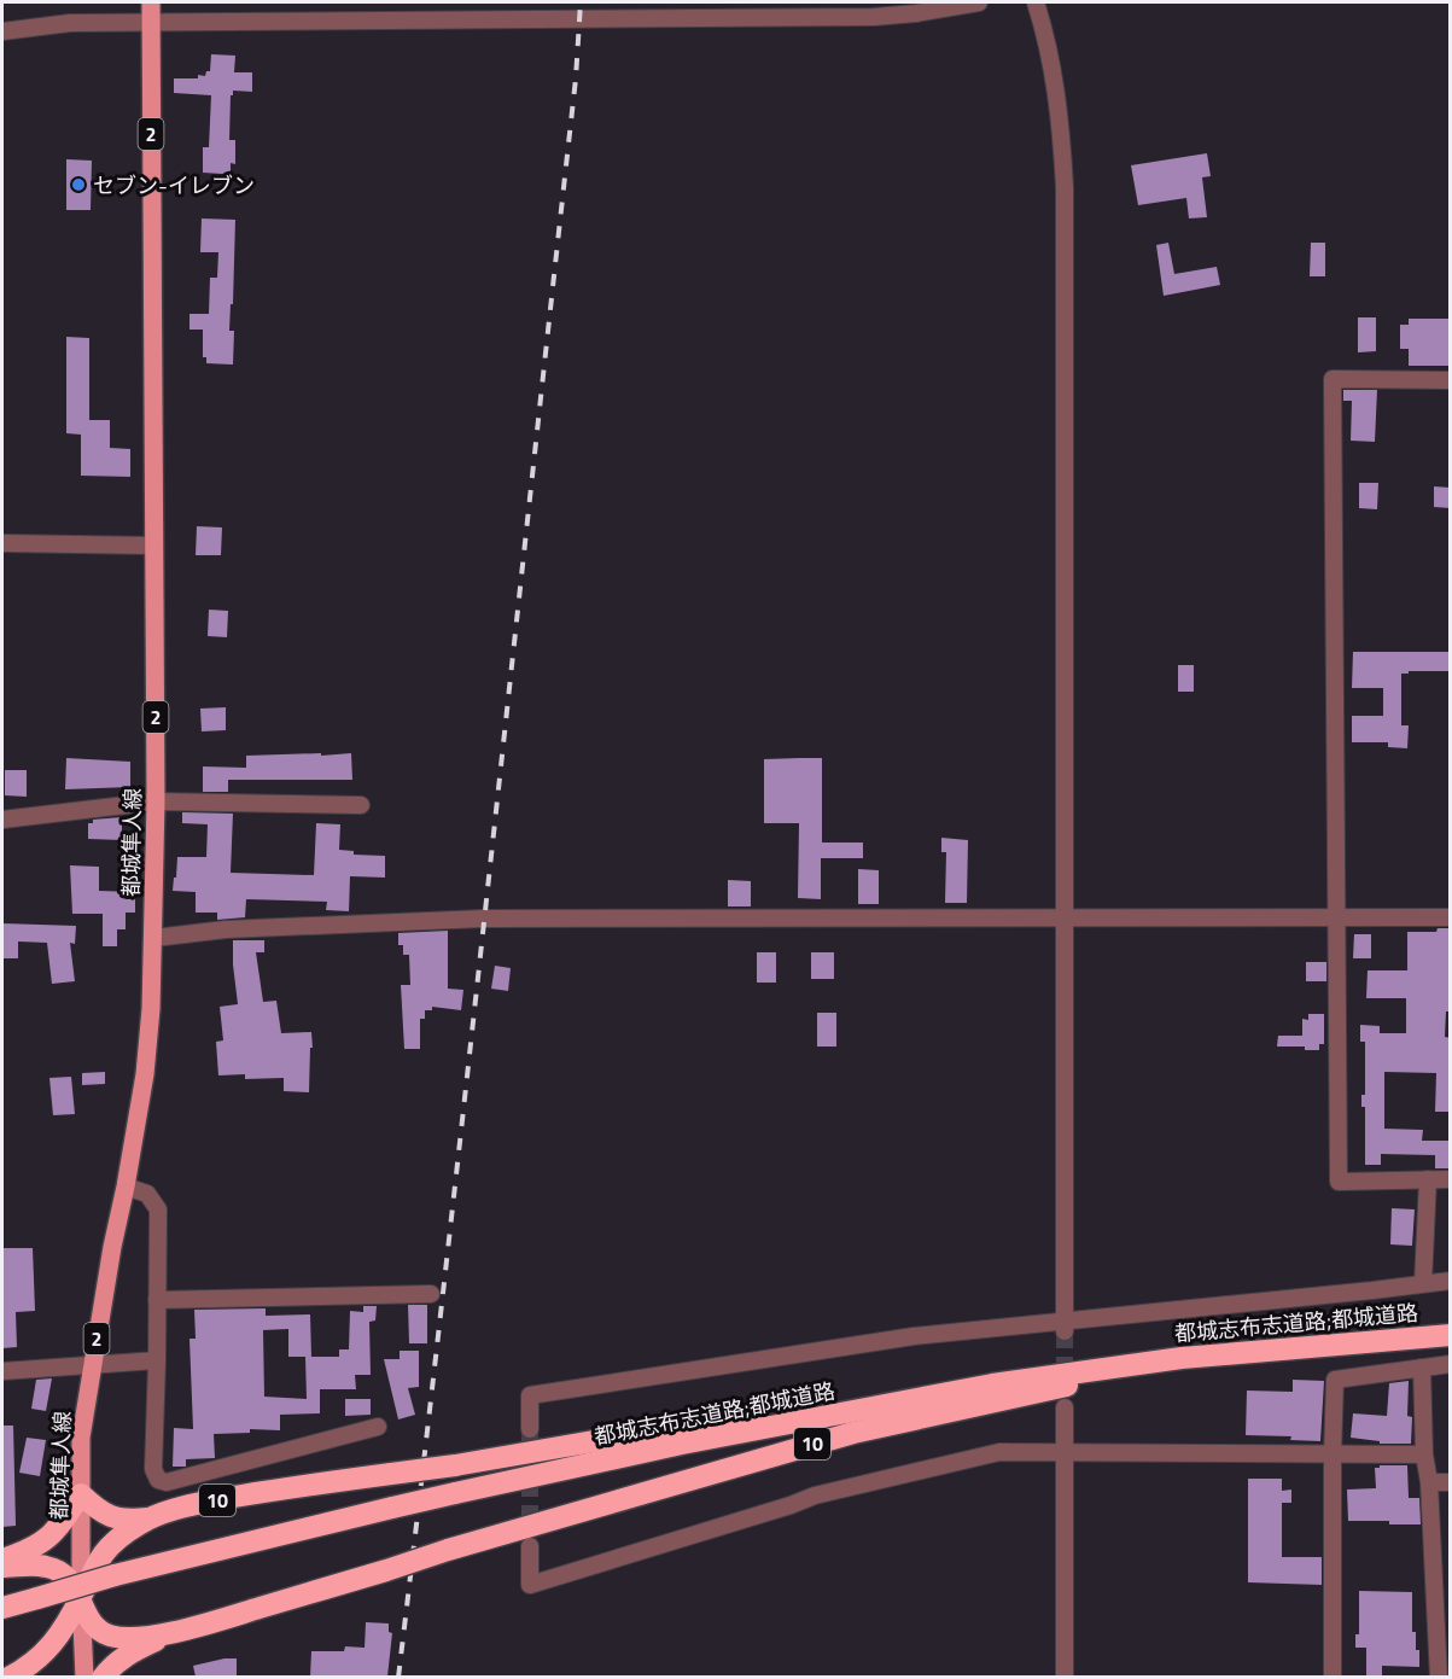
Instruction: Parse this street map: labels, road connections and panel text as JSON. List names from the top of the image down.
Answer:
{
  "streets": {
    "highway": ["都城志布志道路;都城道路", "10"],
    "main road": ["2", "都城隼人線"]
  },
  "crossings": [
    ["都城隼人線", "10"],
    ["都城志布志道路;都城道路", "10"]
  ],
  "places": ["セブン-イレブン"]
}
